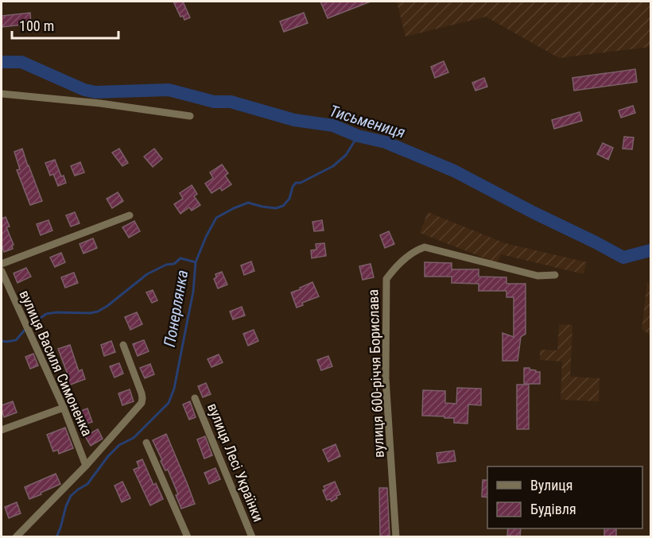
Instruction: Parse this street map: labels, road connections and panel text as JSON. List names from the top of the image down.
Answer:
{
  "streets": {
    "street": ["вулиця Василя Симоненка", "вулиця 600-річчя Борислава", "вулиця Лесі Українки"]
  },
  "water": ["Тисьмениця", "Понерлянка"],
  "legend": ["Вулиця", "Будівля"],
  "scale_bar": "100 m"
}
